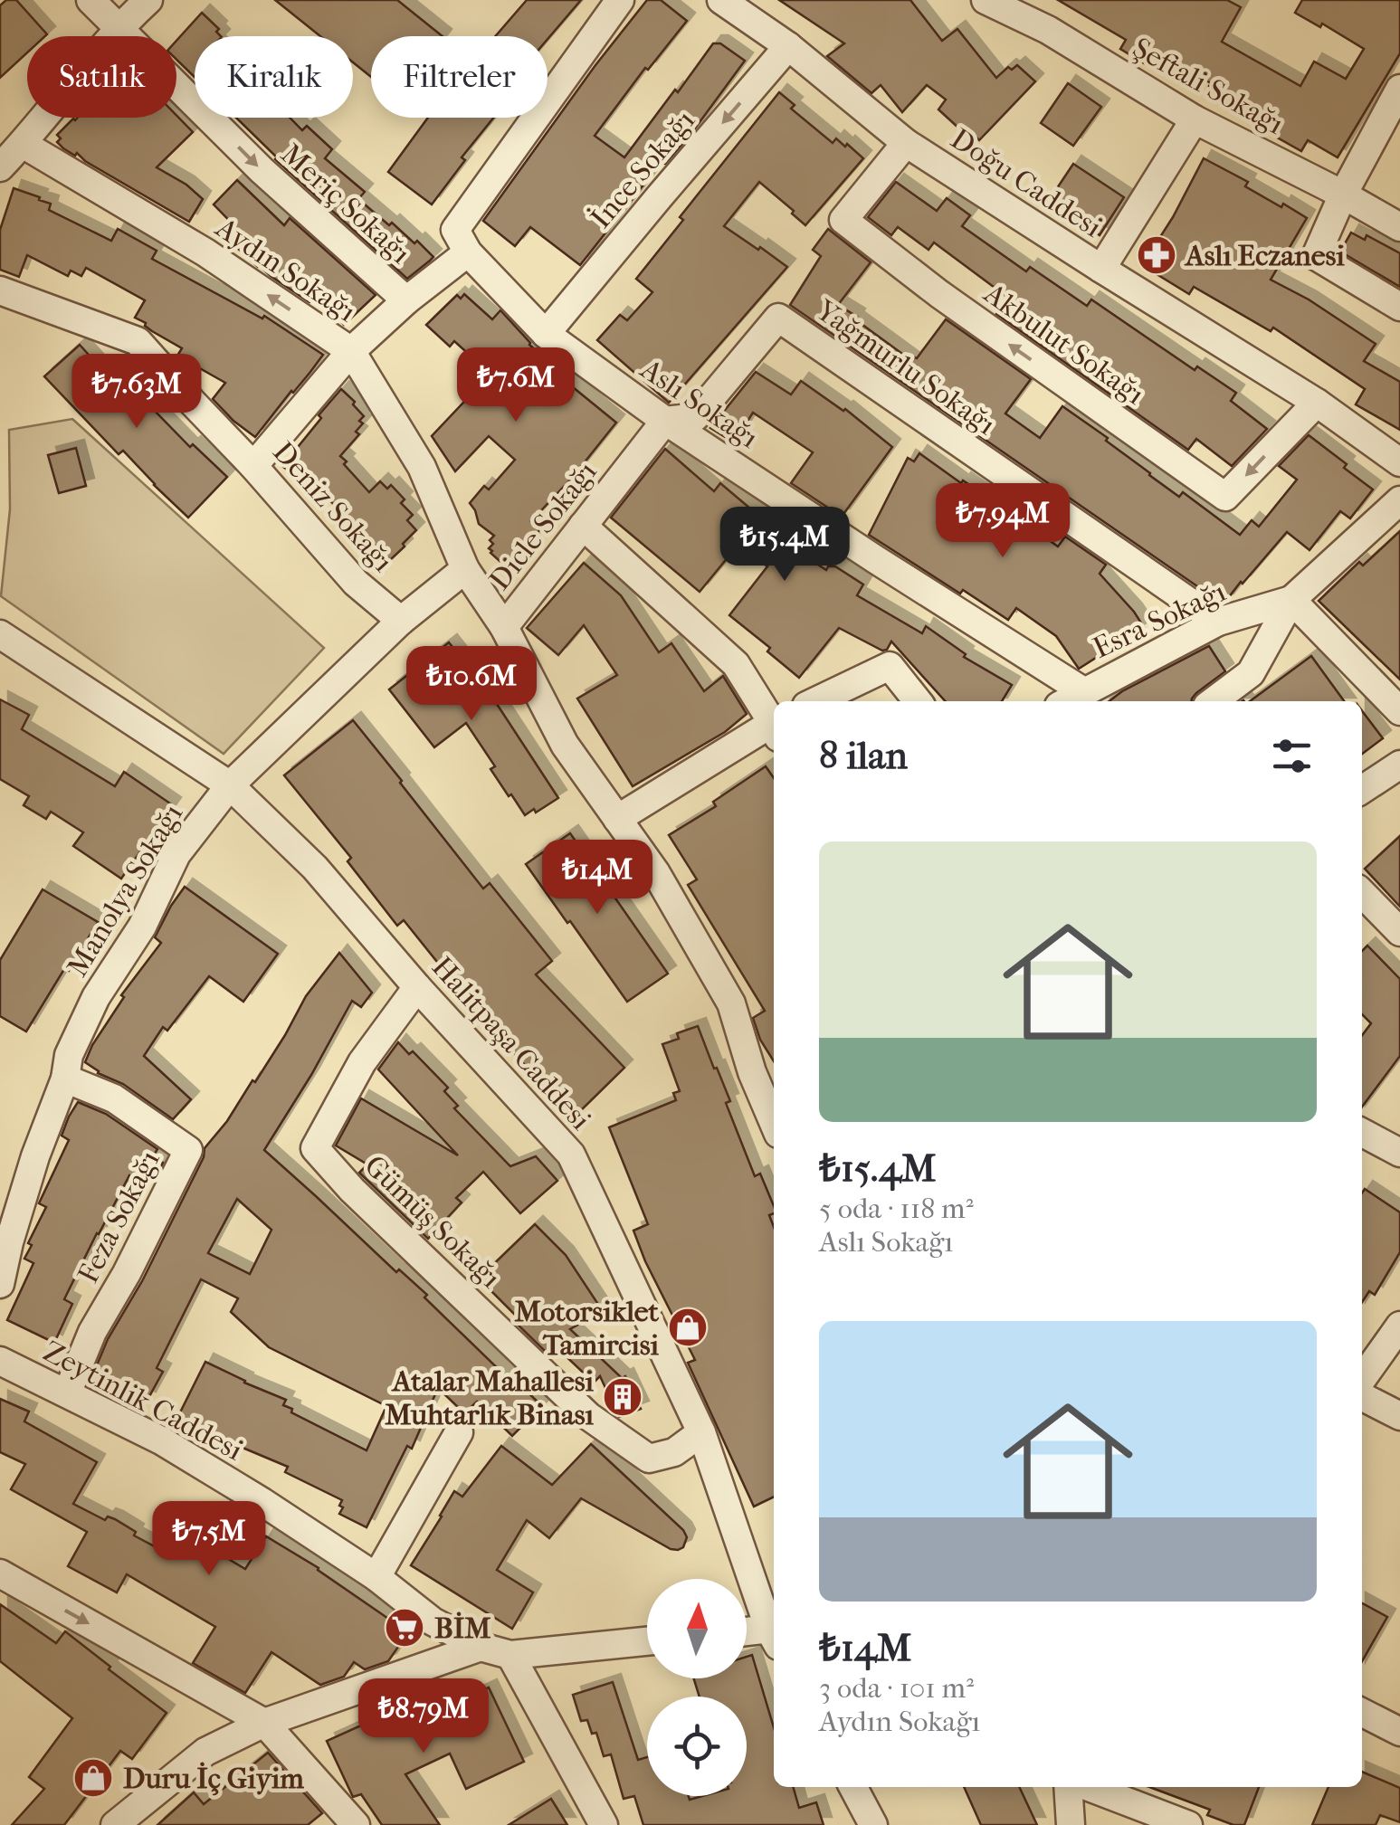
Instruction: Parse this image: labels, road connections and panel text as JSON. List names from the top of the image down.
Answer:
{
  "streets": {
    "street": [
      "Şeftali Sokağı",
      "İnce Sokağı",
      "Doğu Caddesi",
      "Meriç Sokağı",
      "Aydın Sokağı",
      "Akbulut Sokağı",
      "Yağmurlu Sokağı",
      "Aslı Sokağı",
      "Deniz Sokağı",
      "Dicle Sokağı",
      "Esra Sokağı",
      "Manolya Sokağı",
      "Halitpaşa Caddesi",
      "Feza Sokağı",
      "Gümüş Sokağı",
      "Zeytinlik Caddesi"
    ]
  },
  "crossings": [
    ["İnce Sokağı", "Doğu Caddesi"],
    ["İnce Sokağı", "Aslı Sokağı"],
    ["Doğu Caddesi", "Akbulut Sokağı"],
    ["Aydın Sokağı", "Dicle Sokağı"],
    ["Aydın Sokağı", "Manolya Sokağı"],
    ["Yağmurlu Sokağı", "Aslı Sokağı"],
    ["Yağmurlu Sokağı", "Dicle Sokağı"],
    ["Yağmurlu Sokağı", "Esra Sokağı"],
    ["Aslı Sokağı", "Dicle Sokağı"],
    ["Aslı Sokağı", "Esra Sokağı"],
    ["Deniz Sokağı", "Manolya Sokağı"],
    ["Manolya Sokağı", "Halitpaşa Caddesi"],
    ["Manolya Sokağı", "Feza Sokağı"],
    ["Halitpaşa Caddesi", "Gümüş Sokağı"],
    ["Feza Sokağı", "Zeytinlik Caddesi"]
  ],
  "one_way": ["Meriç Sokağı"],
  "places": {
    "pharmacy": ["Aslı Eczanesi"],
    "shop": ["Motorsiklet Tamircisi", "Duru İç Giyim"],
    "building": ["Atalar Mahallesi Muhtarlık Binası"],
    "supermarket": ["BİM"]
  },
  "north": "top",
  "page": {
    "chip": ["Satılık", "Kiralık", "Filtreler"],
    "price": [
      "₺7.6M",
      "₺7.63M",
      "₺7.94M",
      "₺15.4M",
      "₺10.6M",
      "₺14M",
      "₺7.5M",
      "₺8.79M"
    ],
    "heading": "8 ilan",
    "list": [
      {
        "name": "₺15.4M",
        "note": "5 oda · 118 m² · Aslı Sokağı"
      },
      {
        "name": "₺14M",
        "note": "3 oda · 101 m² · Aydın Sokağı"
      }
    ]
  }
}
